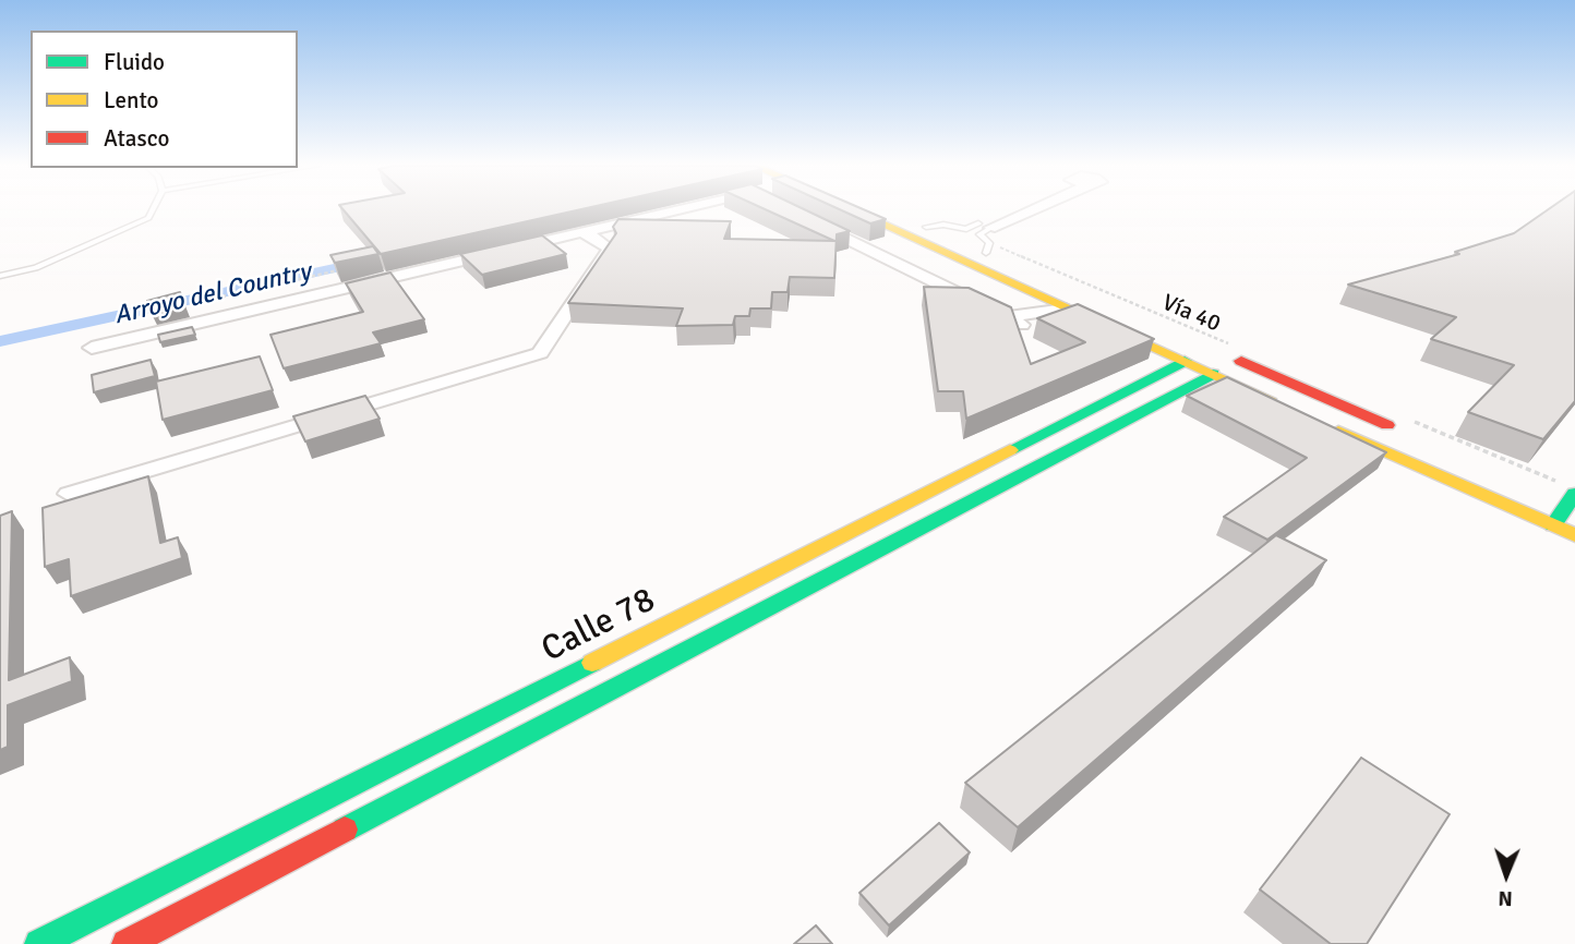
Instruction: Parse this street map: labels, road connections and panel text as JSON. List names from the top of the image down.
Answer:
{
  "streets": {
    "main road": ["Vía 40", "Calle 78"]
  },
  "crossings": [
    ["Vía 40", "Calle 78"]
  ],
  "water": ["Arroyo del Country"],
  "legend": ["Fluido", "Lento", "Atasco"],
  "north": "bottom"
}
